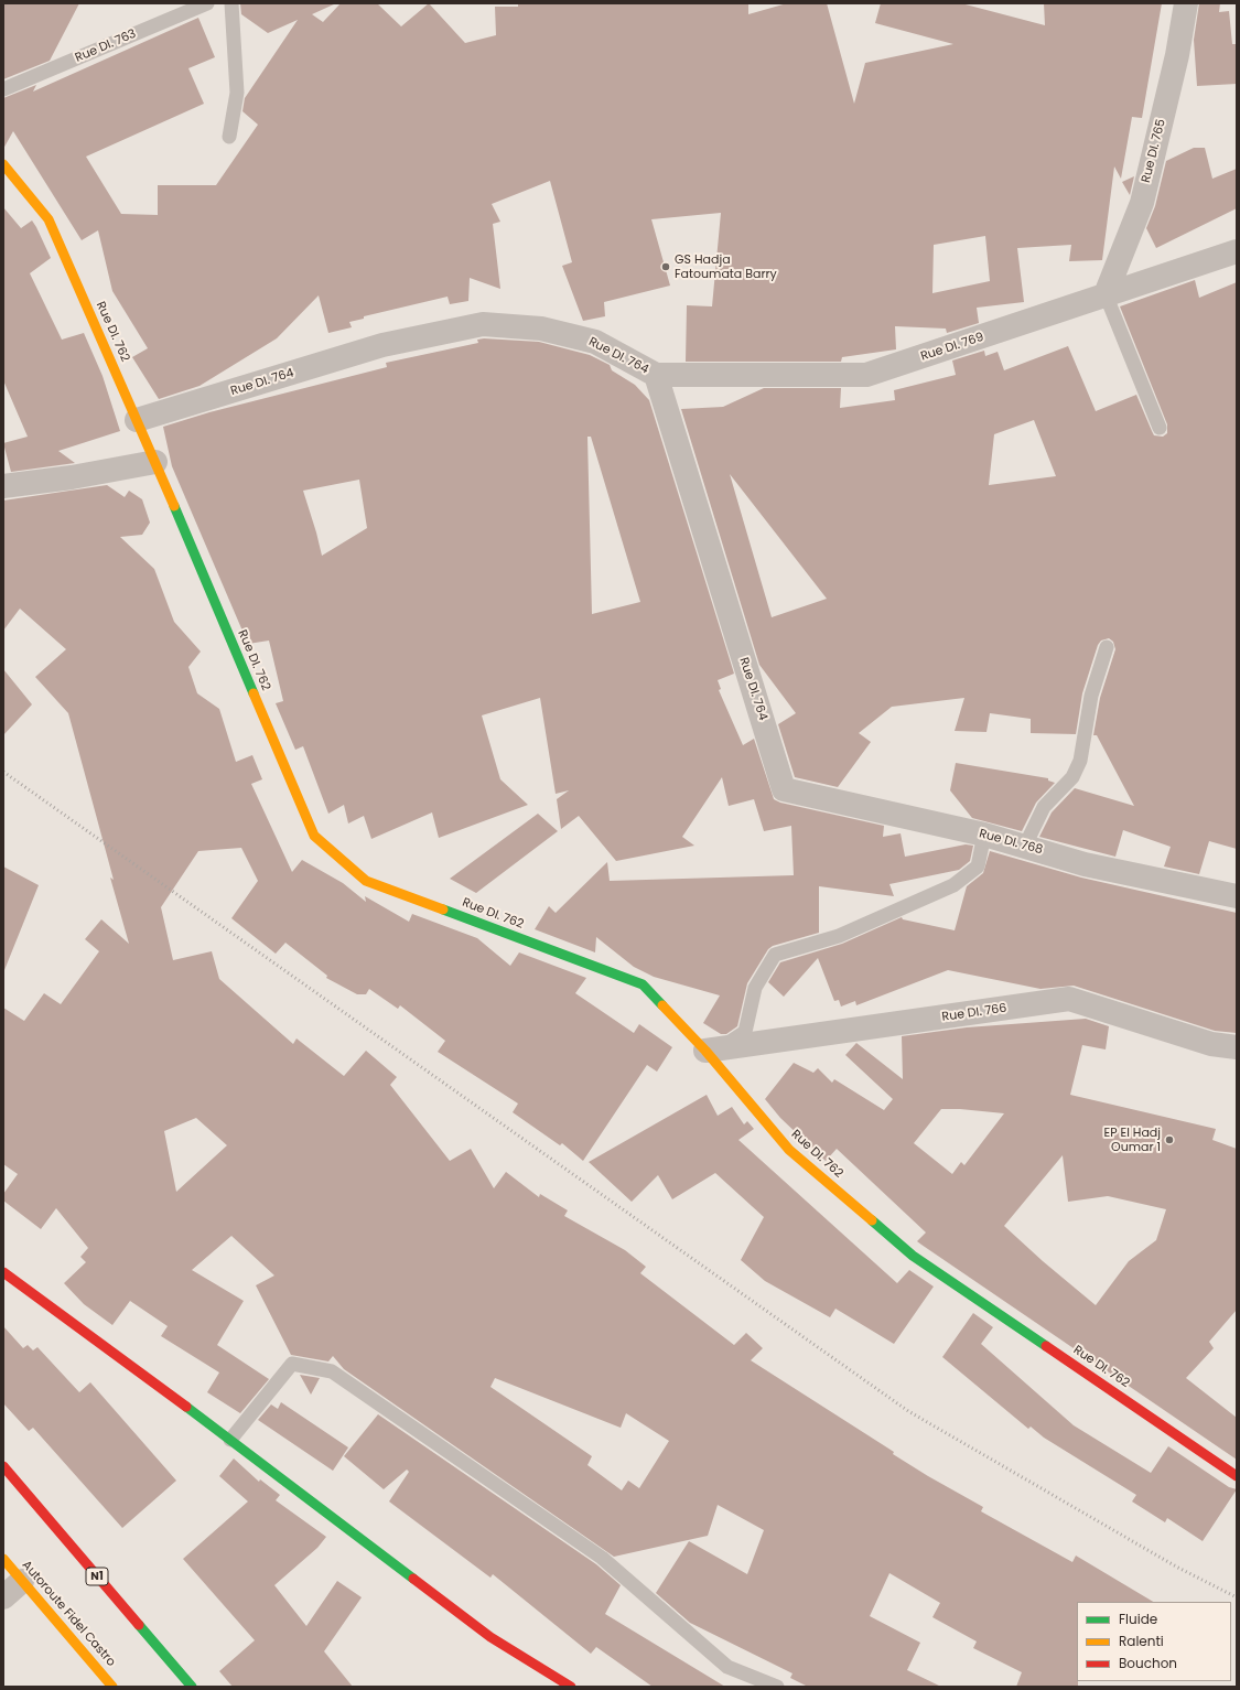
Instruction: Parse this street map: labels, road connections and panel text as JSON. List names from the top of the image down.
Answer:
{
  "streets": {
    "main road": ["Rue DI. 762", "N1", "Autoroute Fidel Castro"],
    "street": [
      "Rue DI. 765",
      "Rue DI. 769",
      "Rue DI. 764",
      "Rue DI. 768",
      "Rue DI. 766"
    ],
    "lane": ["Rue DI. 763"]
  },
  "crossings": [
    ["Rue DI. 765", "Rue DI. 769"],
    ["Rue DI. 762", "Rue DI. 764"],
    ["Rue DI. 762", "Rue DI. 766"],
    ["Rue DI. 769", "Rue DI. 764"],
    ["Rue DI. 764", "Rue DI. 768"]
  ],
  "places": ["GS Hadja Fatoumata Barry", "EP El Hadj Oumar 1"],
  "legend": ["Fluide", "Ralenti", "Bouchon"]
}
